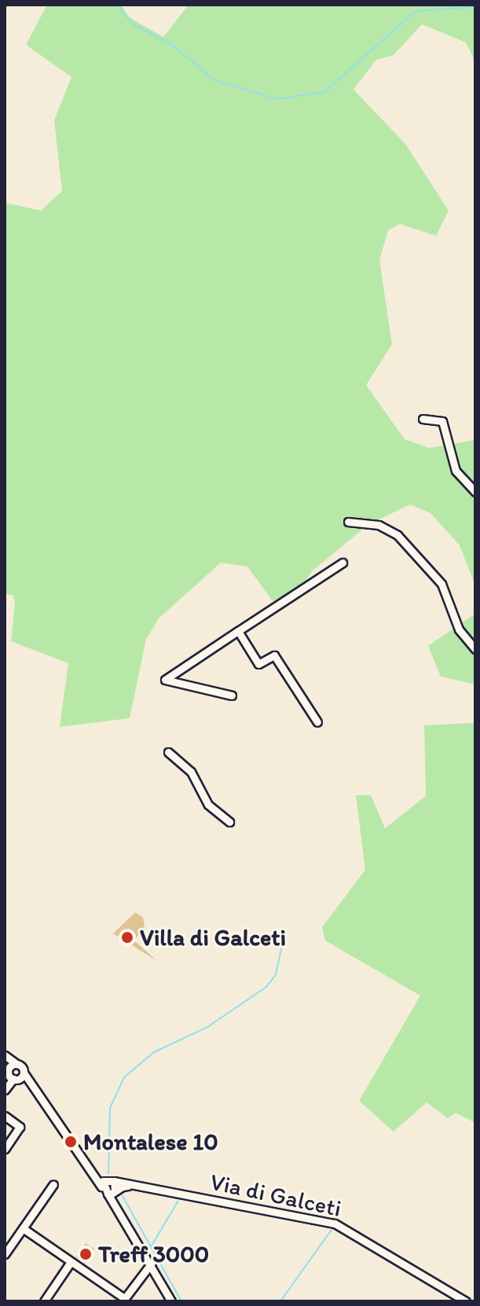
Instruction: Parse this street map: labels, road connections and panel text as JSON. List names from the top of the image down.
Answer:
{
  "streets": {
    "street": ["Via di Galceti"]
  },
  "places": ["Villa di Galceti", "Montalese 10", "Treff 3000"]
}
